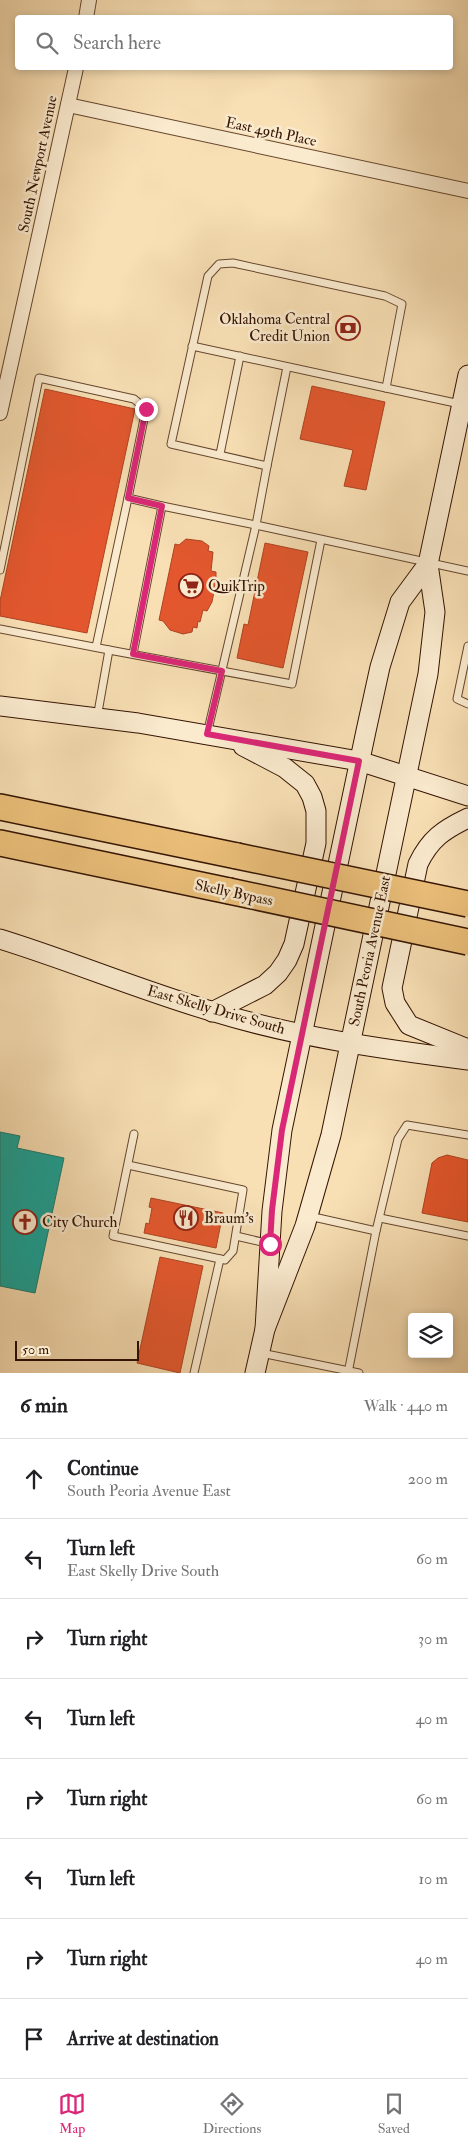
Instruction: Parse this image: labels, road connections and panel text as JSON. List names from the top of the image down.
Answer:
{
  "streets": {
    "highway": ["Skelly Bypass"],
    "main road": ["South Peoria Avenue East", "East Skelly Drive South"],
    "street": ["East 49th Place", "South Newport Avenue"]
  },
  "crossings": [
    ["East 49th Place", "South Newport Avenue"],
    ["South Peoria Avenue East", "East Skelly Drive South"]
  ],
  "places": {
    "bank": ["Oklahoma Central Credit Union"],
    "supermarket": ["QuikTrip"],
    "restaurant": ["Braum's"],
    "church": ["City Church"]
  },
  "scale_bar": "50 m",
  "page": {
    "search": "Search here",
    "scale": "50 m",
    "heading": ["6 min", "Walk · 440 m"],
    "list": [
      ["Continue", "South Peoria Avenue East", "200 m"],
      ["Turn left", "East Skelly Drive South", "60 m"],
      ["Turn right", "30 m"],
      ["Turn left", "40 m"],
      ["Turn right", "60 m"],
      ["Turn left", "10 m"],
      ["Turn right", "40 m"],
      "Arrive at destination"
    ],
    "nav": ["Map", "Directions", "Saved"]
  }
}
